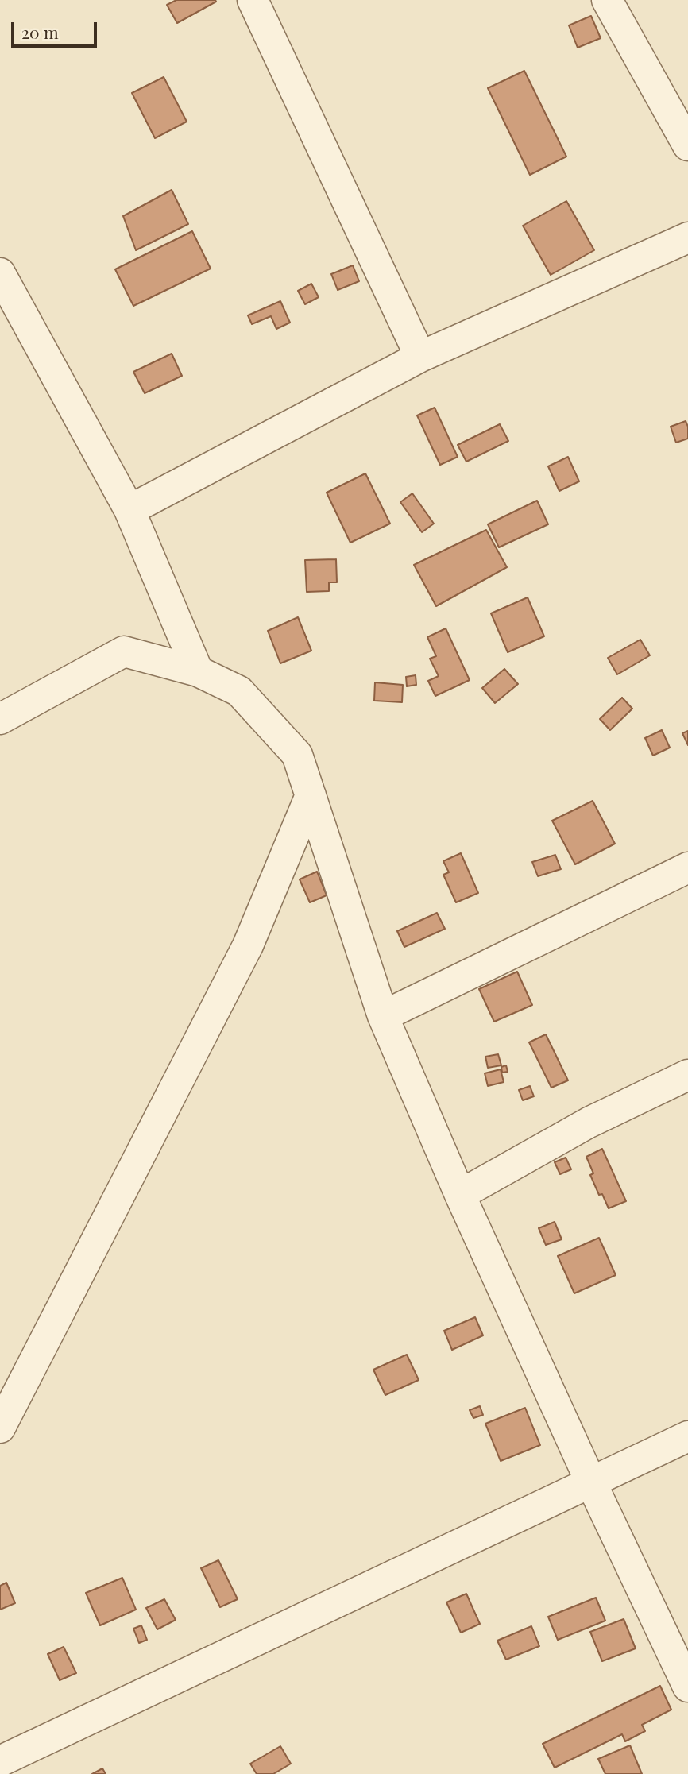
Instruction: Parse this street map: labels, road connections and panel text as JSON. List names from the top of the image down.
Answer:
{
  "scale_bar": "20 m"
}
